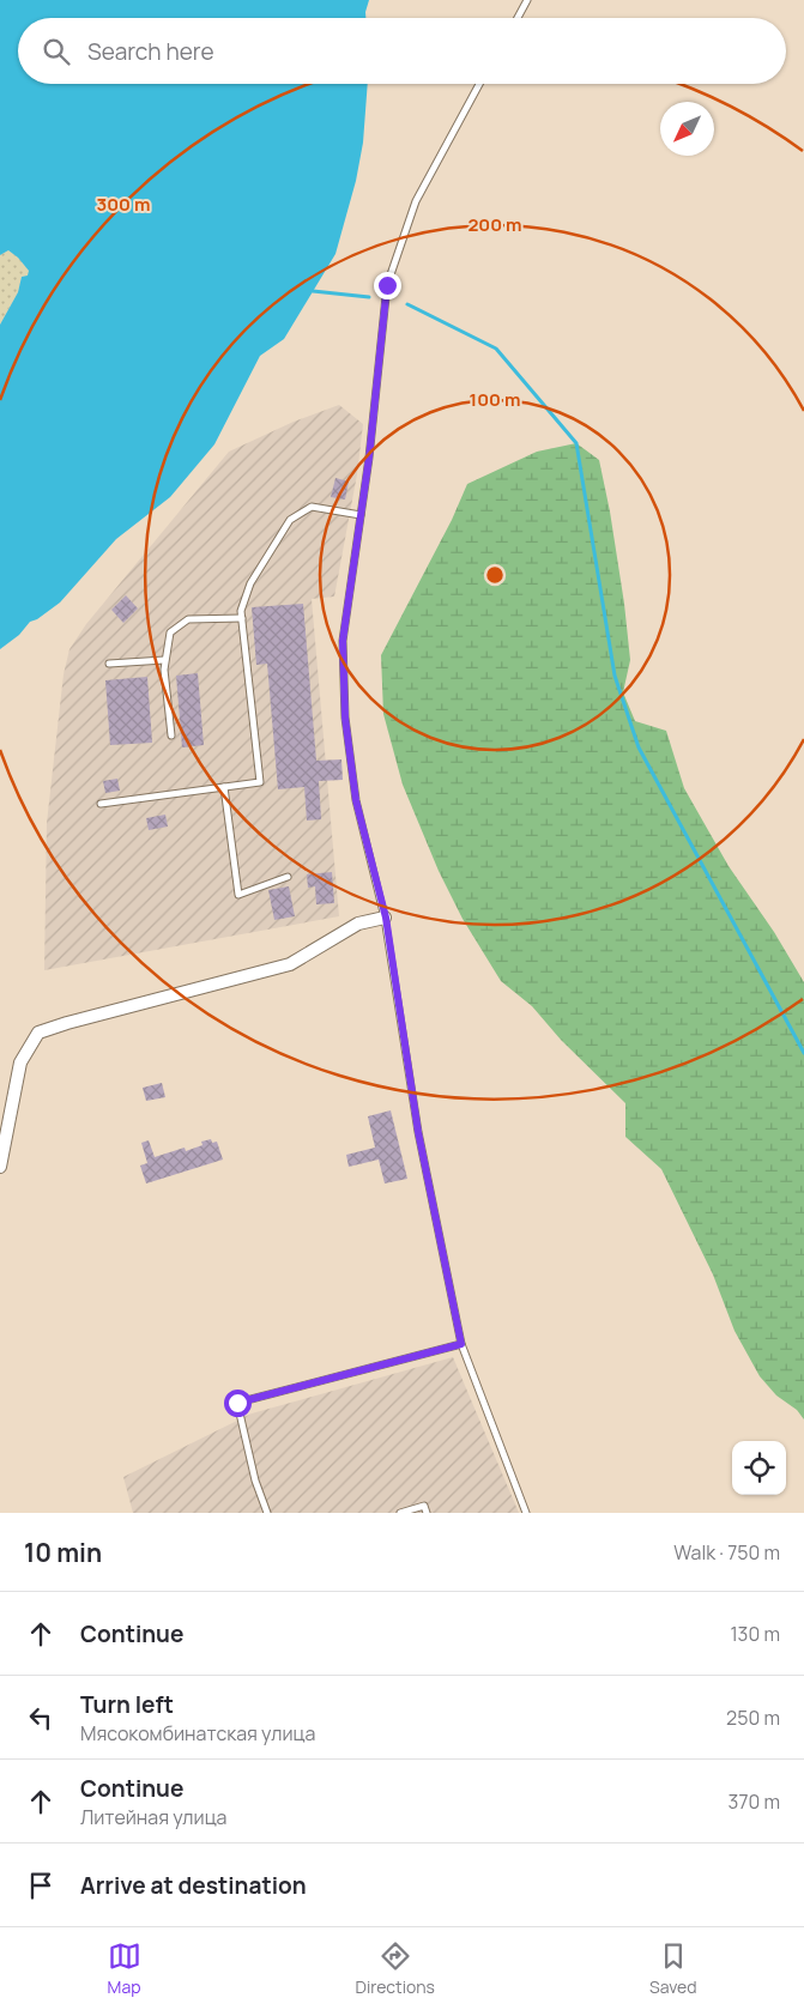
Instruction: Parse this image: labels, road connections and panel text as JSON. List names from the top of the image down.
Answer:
{
  "north": "bottom left",
  "page": {
    "search": "Search here",
    "heading": ["10 min", "Walk · 750 m"],
    "list": [
      ["Continue", "130 m"],
      ["Turn left", "Мясокомбинатская улица", "250 m"],
      ["Continue", "Литейная улица", "370 m"],
      "Arrive at destination"
    ],
    "nav": ["Map", "Directions", "Saved"]
  },
  "rings": ["300 m", "200 m", "100 m"]
}
